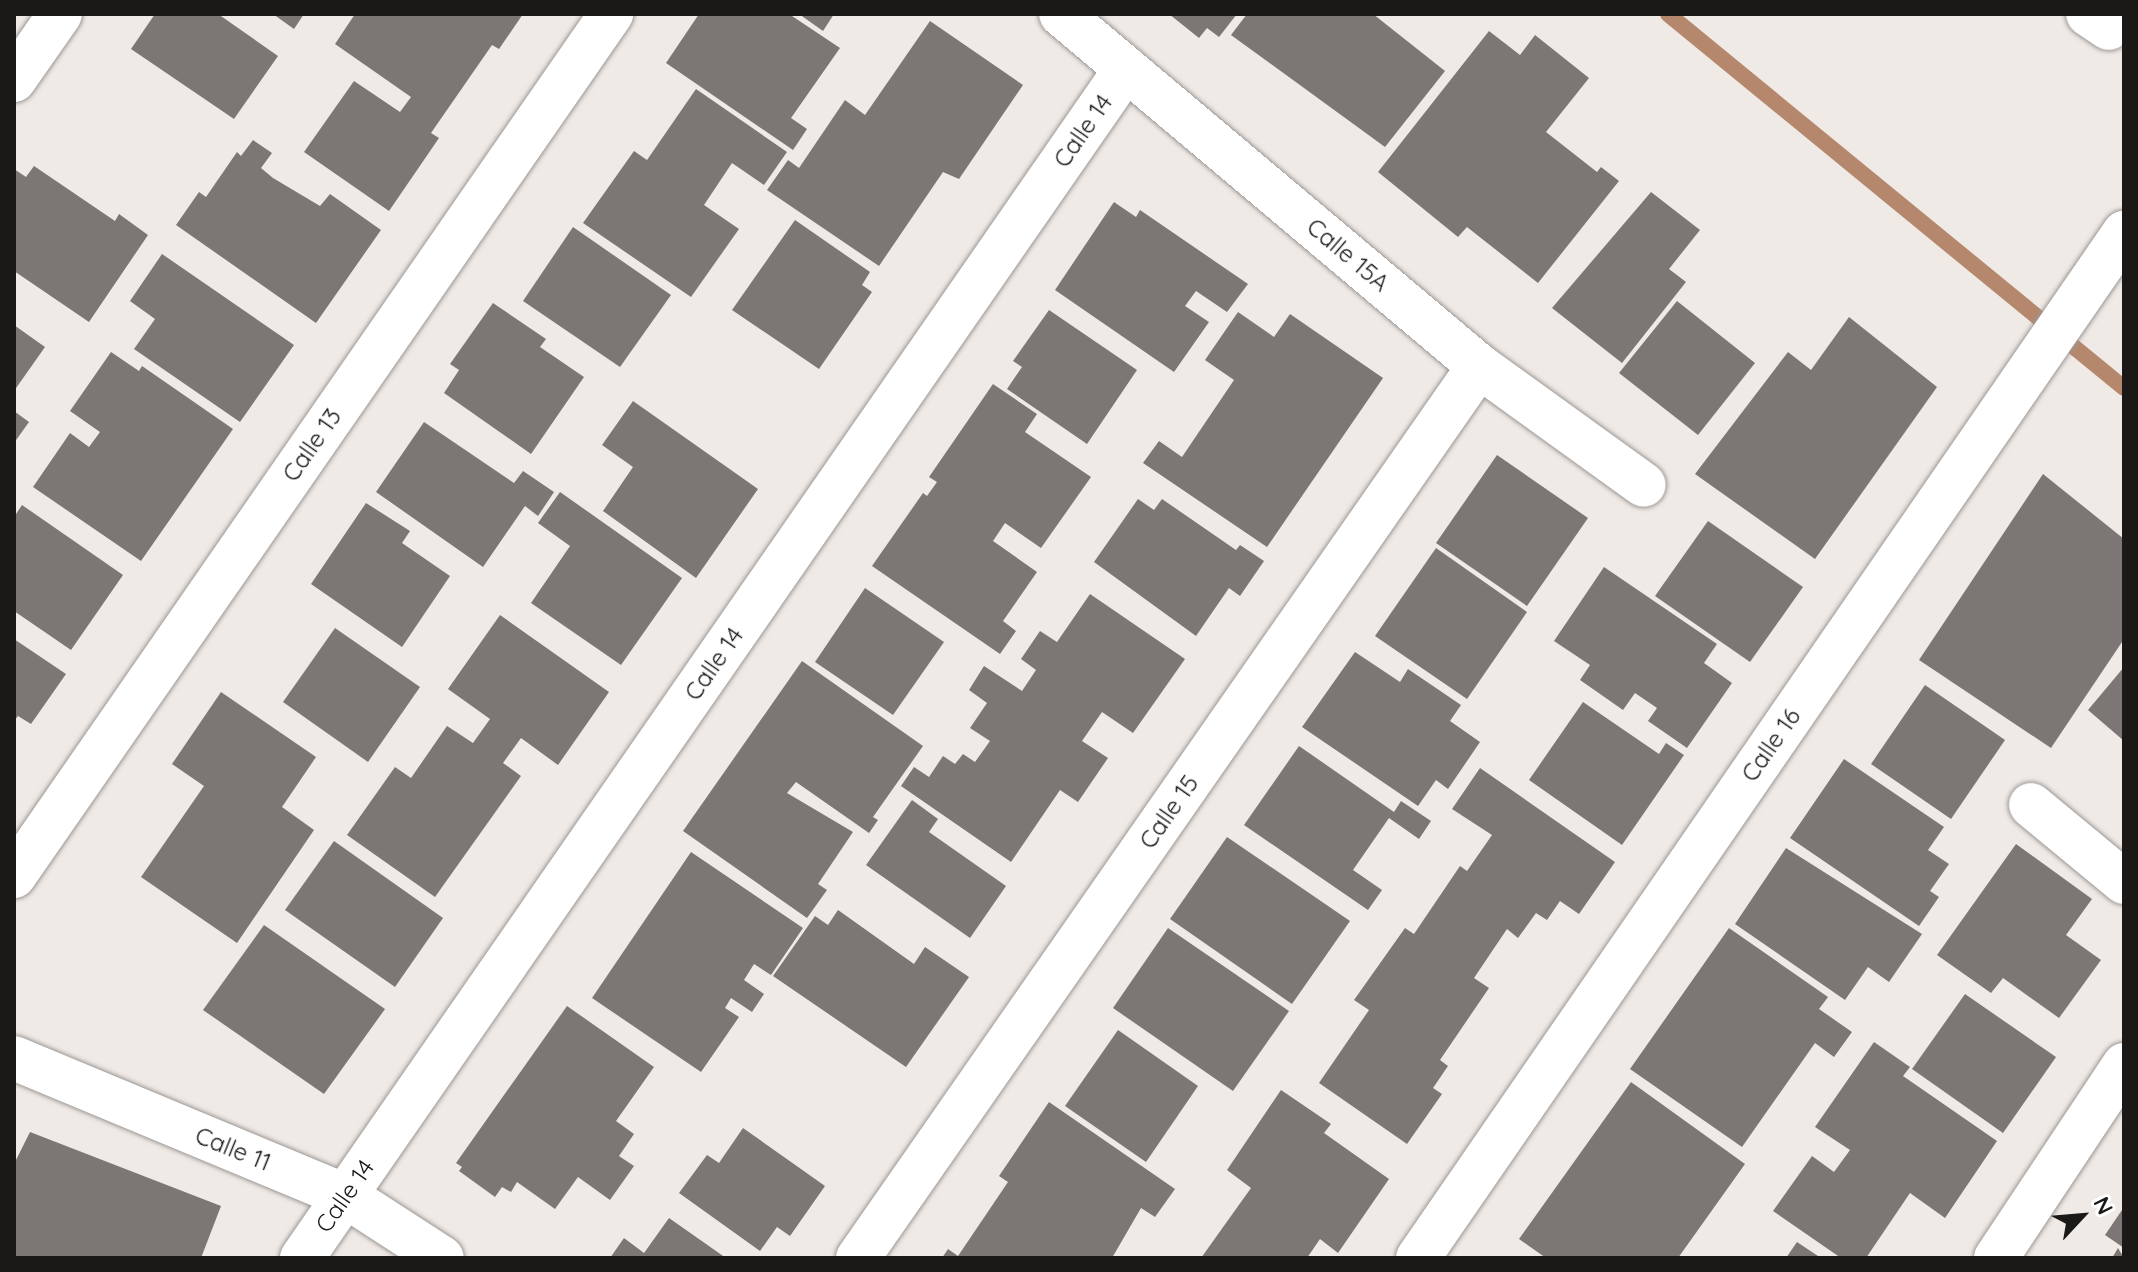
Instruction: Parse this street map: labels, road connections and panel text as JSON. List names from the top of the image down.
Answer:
{
  "streets": {
    "street": [
      "Calle 14",
      "Calle 15A",
      "Calle 13",
      "Calle 16",
      "Calle 15",
      "Calle 11"
    ]
  },
  "crossings": [
    ["Calle 14", "Calle 15A"],
    ["Calle 14", "Calle 11"],
    ["Calle 15A", "Calle 15"]
  ],
  "north": "top right"
}
